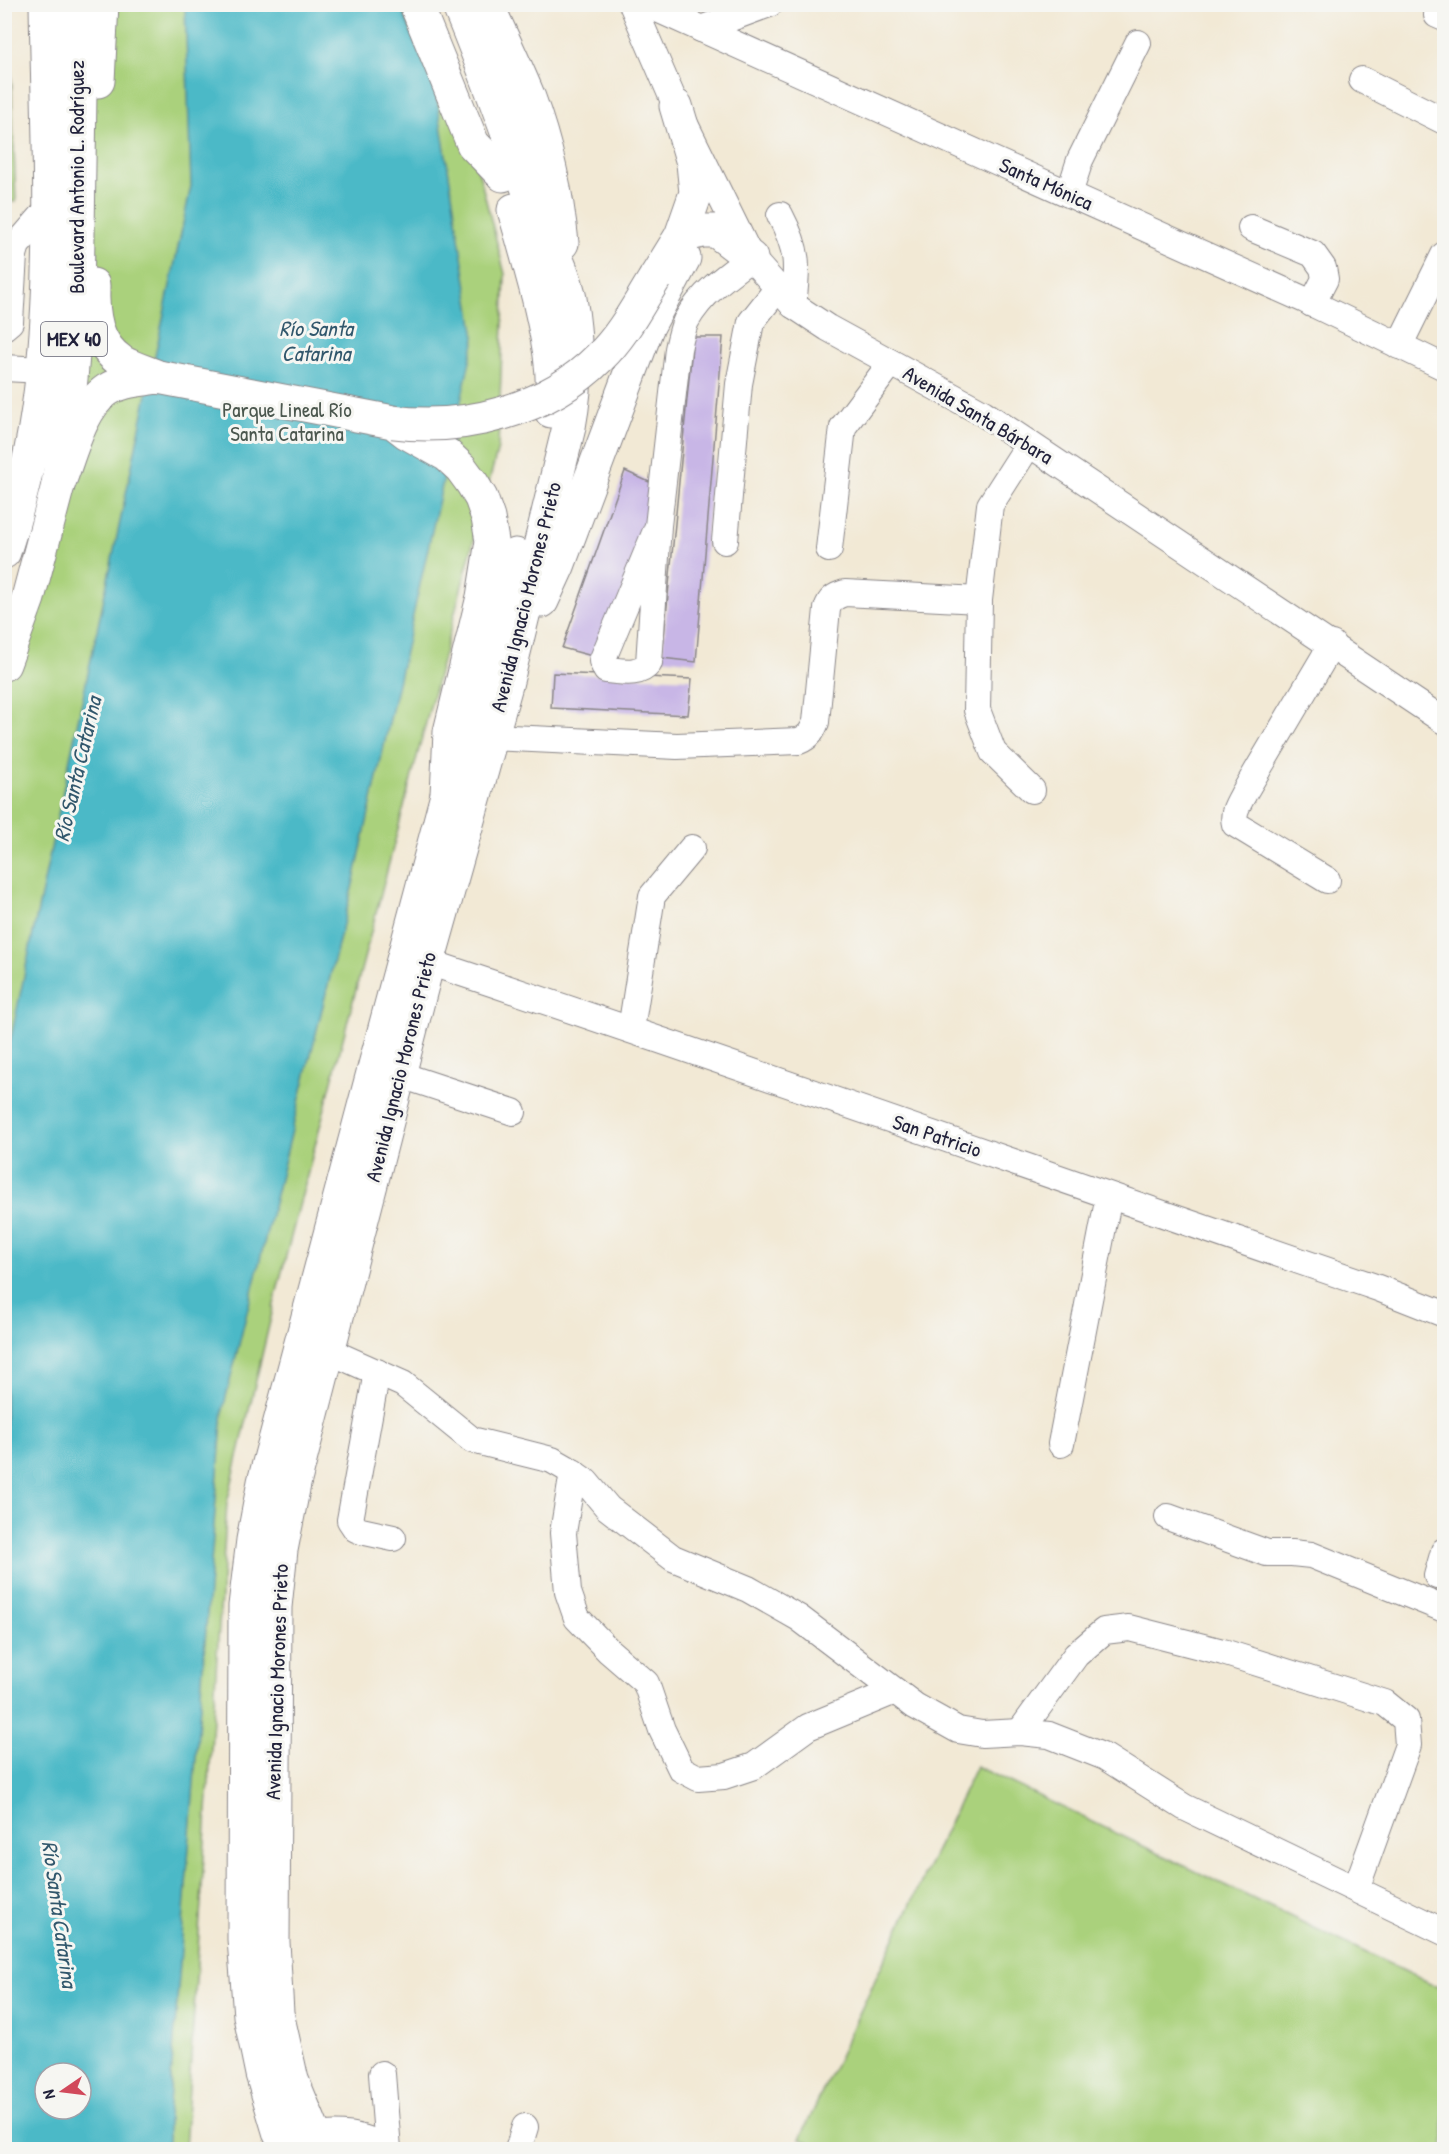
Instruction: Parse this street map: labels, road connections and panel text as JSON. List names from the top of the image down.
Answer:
{
  "streets": {
    "main road": ["Boulevard Antonio L. Rodríguez", "MEX 40", "Avenida Ignacio Morones Prieto"],
    "street": ["Santa Mónica", "Avenida Santa Bárbara", "San Patricio"]
  },
  "crossings": [
    ["Avenida Ignacio Morones Prieto", "San Patricio"]
  ],
  "water": ["Río Santa Catarina"],
  "parks": ["Parque Lineal Río Santa Catarina"],
  "north": "left"
}
